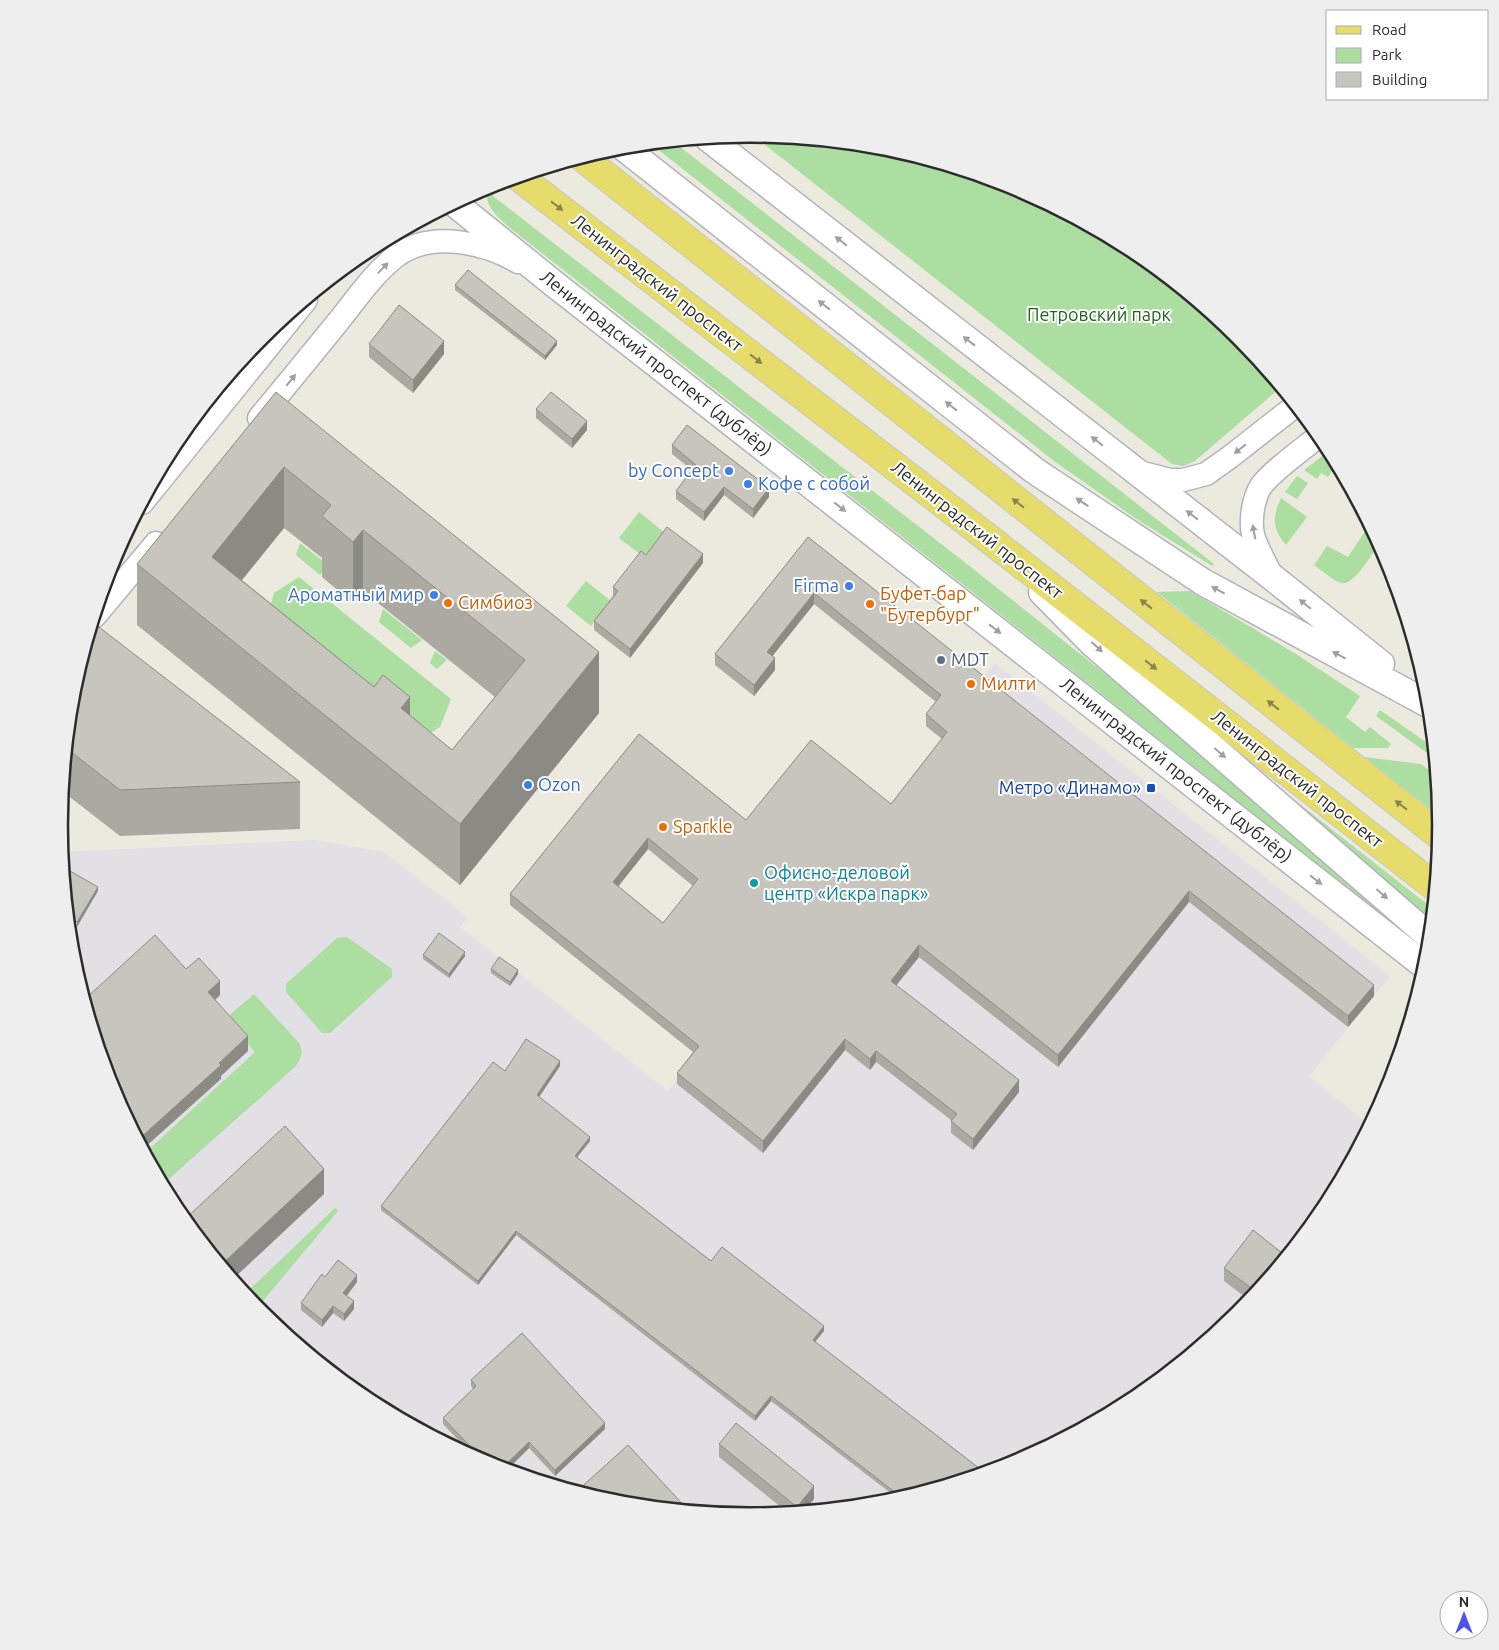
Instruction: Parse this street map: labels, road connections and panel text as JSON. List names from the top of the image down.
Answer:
{
  "streets": {
    "main road": ["Ленинградский проспект", "Ленинградский проспект (дублёр)"]
  },
  "parks": ["Петровский парк"],
  "places": {
    "other": [
      "by Concept",
      "Кофе с собой",
      "Firma",
      "Ароматный мир",
      "Симбиоз",
      "Буфет-бар \"Бутербург\"",
      "MDT",
      "Милти",
      "Ozon",
      "Sparkle",
      "Офисно-деловой центр «Искра парк»"
    ],
    "transit": ["Метро «Динамо»"]
  },
  "legend": ["Road", "Park", "Building"],
  "north": "top"
}
